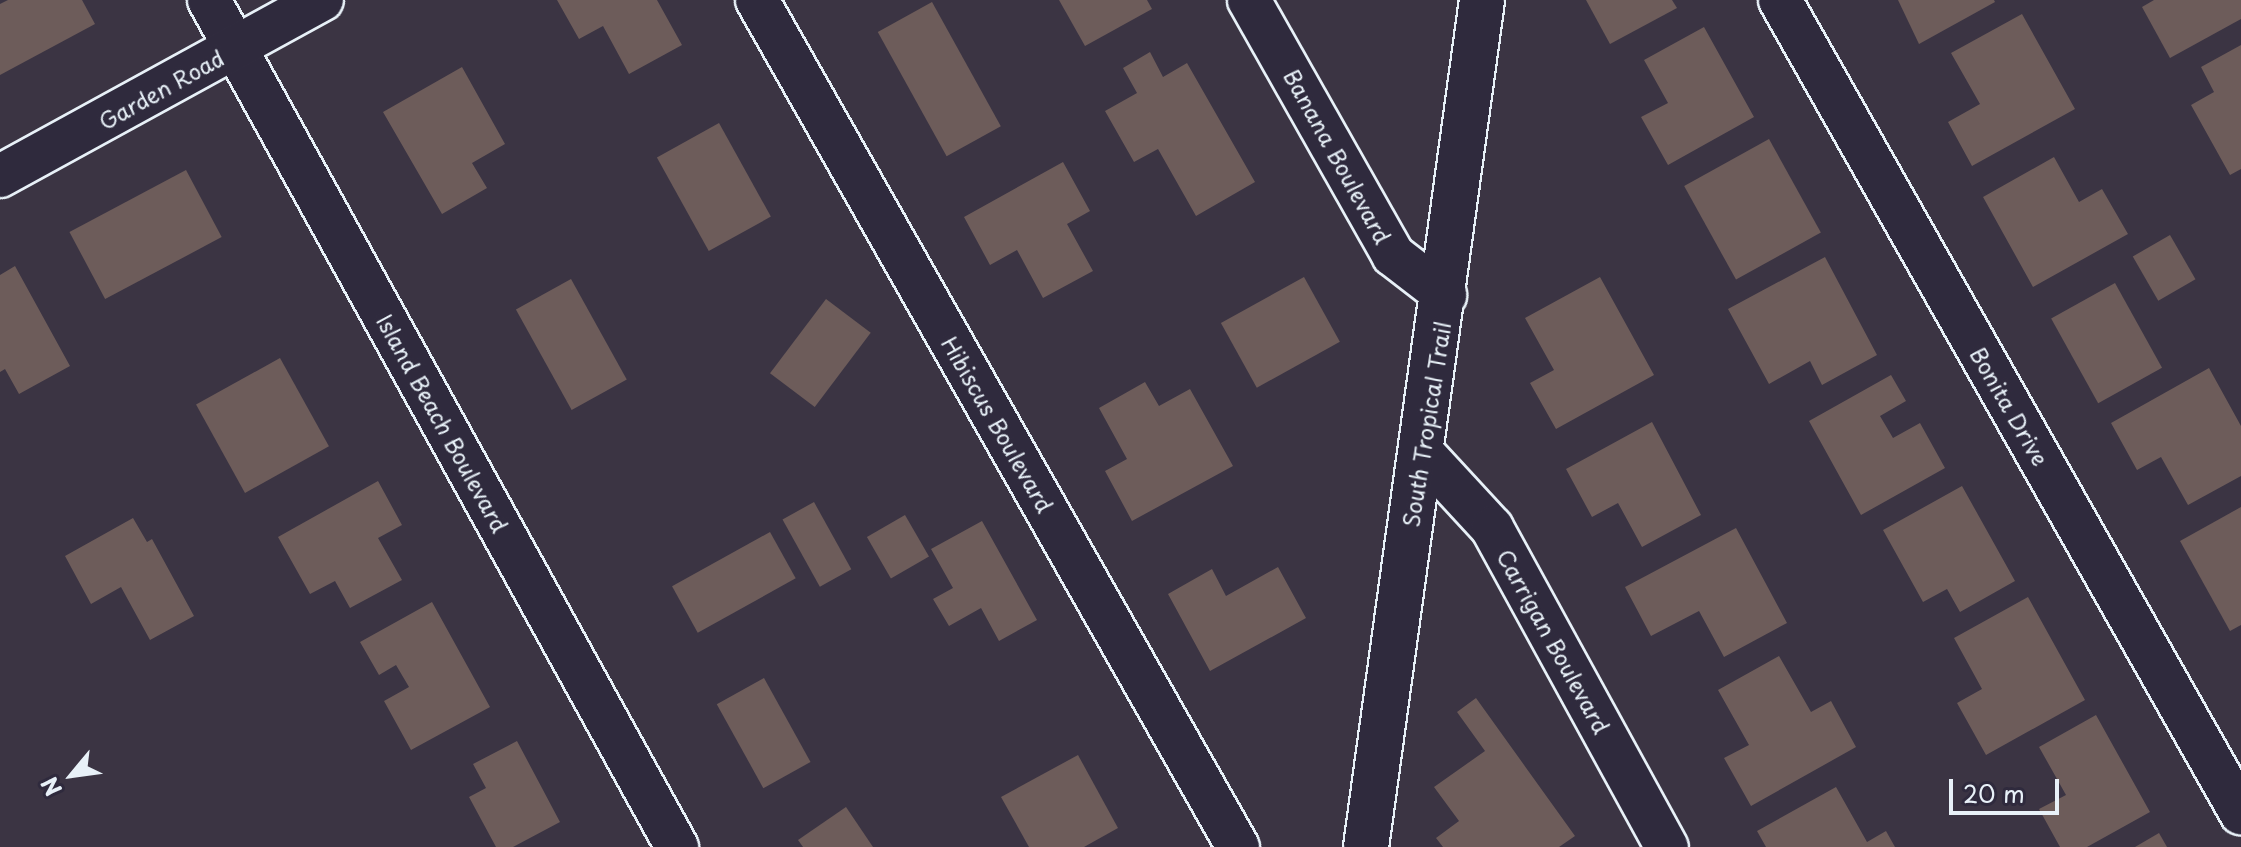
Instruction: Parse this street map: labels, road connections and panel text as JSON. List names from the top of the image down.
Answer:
{
  "streets": {
    "street": [
      "Garden Road",
      "Banana Boulevard",
      "Bonita Drive",
      "Island Beach Boulevard",
      "Hibiscus Boulevard",
      "South Tropical Trail",
      "Carrigan Boulevard"
    ]
  },
  "crossings": [
    ["Garden Road", "Island Beach Boulevard"],
    ["Banana Boulevard", "South Tropical Trail"],
    ["South Tropical Trail", "Carrigan Boulevard"]
  ],
  "scale_bar": "20 m",
  "north": "bottom left"
}
